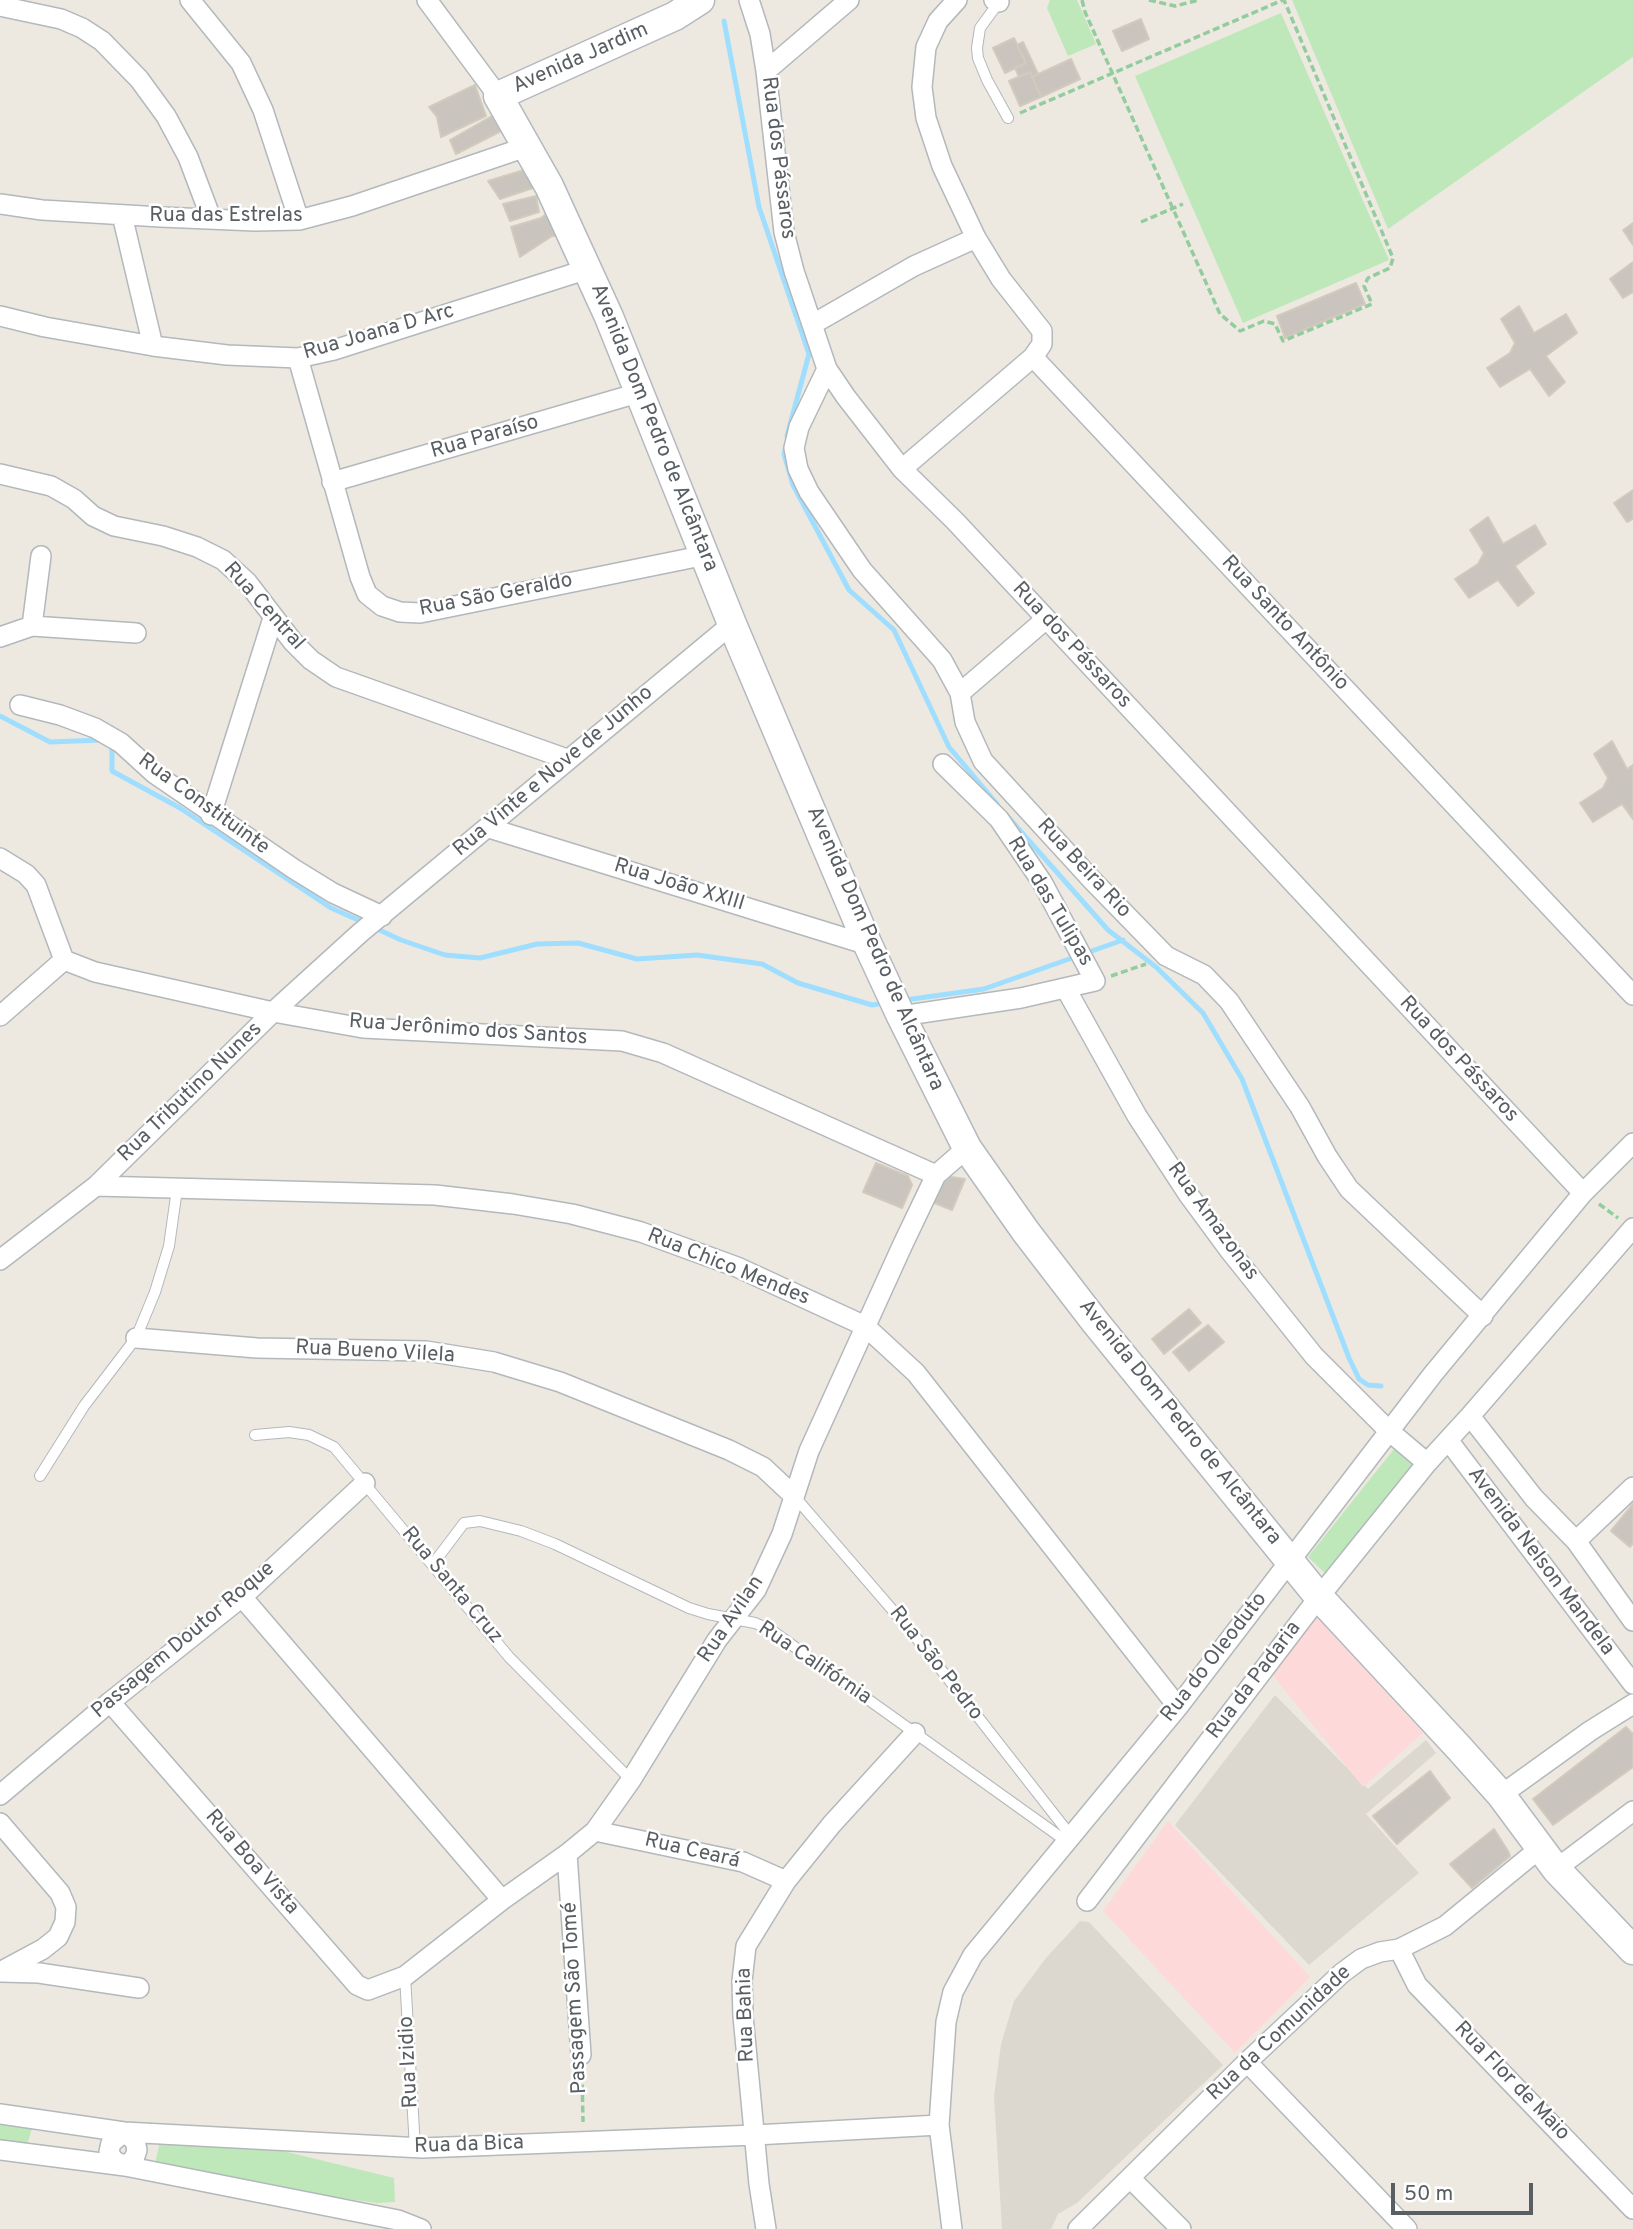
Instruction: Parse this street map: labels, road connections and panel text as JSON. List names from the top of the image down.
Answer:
{
  "streets": {
    "street": [
      "Avenida Jardim",
      "Rua dos Pássaros",
      "Rua das Estrelas",
      "Rua Joana D Arc",
      "Avenida Dom Pedro de Alcântara",
      "Rua Paraíso",
      "Rua São Geraldo",
      "Rua Central",
      "Rua Santo Antônio",
      "Rua Vinte e Nove de Junho",
      "Rua Constituinte",
      "Rua Beira Rio",
      "Rua João XXIII",
      "Rua das Tulipas",
      "Rua Jerônimo dos Santos",
      "Rua Tributino Nunes",
      "Rua Amazonas",
      "Rua Chico Mendes",
      "Rua Bueno Vilela",
      "Avenida Nelson Mandela",
      "Rua Avilan",
      "Passagem Doutor Roque",
      "Rua do Oleoduto",
      "Rua da Padaria",
      "Rua Ceará",
      "Rua Boa Vista",
      "Passagem São Tomé",
      "Rua Bahia",
      "Rua da Comunidade",
      "Rua Flor de Maio",
      "Rua da Bica"
    ],
    "lane": [
      "Rua Santa Cruz",
      "Rua Califórnia",
      "Rua São Pedro",
      "Rua Izidio"
    ]
  },
  "crossings": [
    ["Avenida Jardim", "Avenida Dom Pedro de Alcântara"],
    ["Rua dos Pássaros", "Rua Beira Rio"],
    ["Rua dos Pássaros", "Rua do Oleoduto"],
    ["Rua das Estrelas", "Avenida Dom Pedro de Alcântara"],
    ["Rua Joana D Arc", "Avenida Dom Pedro de Alcântara"],
    ["Rua Joana D Arc", "Rua São Geraldo"],
    ["Avenida Dom Pedro de Alcântara", "Rua Paraíso"],
    ["Avenida Dom Pedro de Alcântara", "Rua São Geraldo"],
    ["Avenida Dom Pedro de Alcântara", "Rua Vinte e Nove de Junho"],
    ["Avenida Dom Pedro de Alcântara", "Rua João XXIII"],
    ["Avenida Dom Pedro de Alcântara", "Rua Avilan"],
    ["Avenida Dom Pedro de Alcântara", "Rua do Oleoduto"],
    ["Avenida Dom Pedro de Alcântara", "Rua da Padaria"],
    ["Avenida Dom Pedro de Alcântara", "Rua da Comunidade"],
    ["Rua Paraíso", "Rua São Geraldo"],
    ["Rua Central", "Rua Vinte e Nove de Junho"],
    ["Rua Vinte e Nove de Junho", "Rua Constituinte"],
    ["Rua Vinte e Nove de Junho", "Rua João XXIII"],
    ["Rua Vinte e Nove de Junho", "Rua Tributino Nunes"],
    ["Rua Constituinte", "Rua Tributino Nunes"],
    ["Rua Beira Rio", "Rua do Oleoduto"],
    ["Rua Jerônimo dos Santos", "Rua Tributino Nunes"],
    ["Rua Jerônimo dos Santos", "Rua Avilan"],
    ["Rua Tributino Nunes", "Rua Chico Mendes"],
    ["Rua Amazonas", "Rua do Oleoduto"],
    ["Rua Amazonas", "Rua da Padaria"],
    ["Rua Chico Mendes", "Rua Avilan"],
    ["Rua Chico Mendes", "Rua do Oleoduto"],
    ["Rua Bueno Vilela", "Rua Avilan"],
    ["Rua Bueno Vilela", "Rua São Pedro"],
    ["Rua Santa Cruz", "Rua Avilan"],
    ["Rua Santa Cruz", "Passagem Doutor Roque"],
    ["Rua Santa Cruz", "Rua Califórnia"],
    ["Rua Avilan", "Rua Califórnia"],
    ["Rua Avilan", "Rua São Pedro"],
    ["Rua Avilan", "Rua Ceará"],
    ["Rua Avilan", "Rua Boa Vista"],
    ["Rua Avilan", "Passagem São Tomé"],
    ["Rua Avilan", "Rua Izidio"],
    ["Passagem Doutor Roque", "Rua Boa Vista"],
    ["Rua do Oleoduto", "Rua Califórnia"],
    ["Rua do Oleoduto", "Rua São Pedro"],
    ["Rua do Oleoduto", "Rua da Bica"],
    ["Rua Califórnia", "Rua São Pedro"],
    ["Rua Califórnia", "Rua Bahia"],
    ["Rua Ceará", "Rua Bahia"],
    ["Rua Boa Vista", "Rua Izidio"],
    ["Passagem São Tomé", "Rua da Bica"],
    ["Rua Bahia", "Rua da Bica"],
    ["Rua da Comunidade", "Rua Flor de Maio"],
    ["Rua Izidio", "Rua da Bica"]
  ],
  "scale_bar": "50 m"
}
